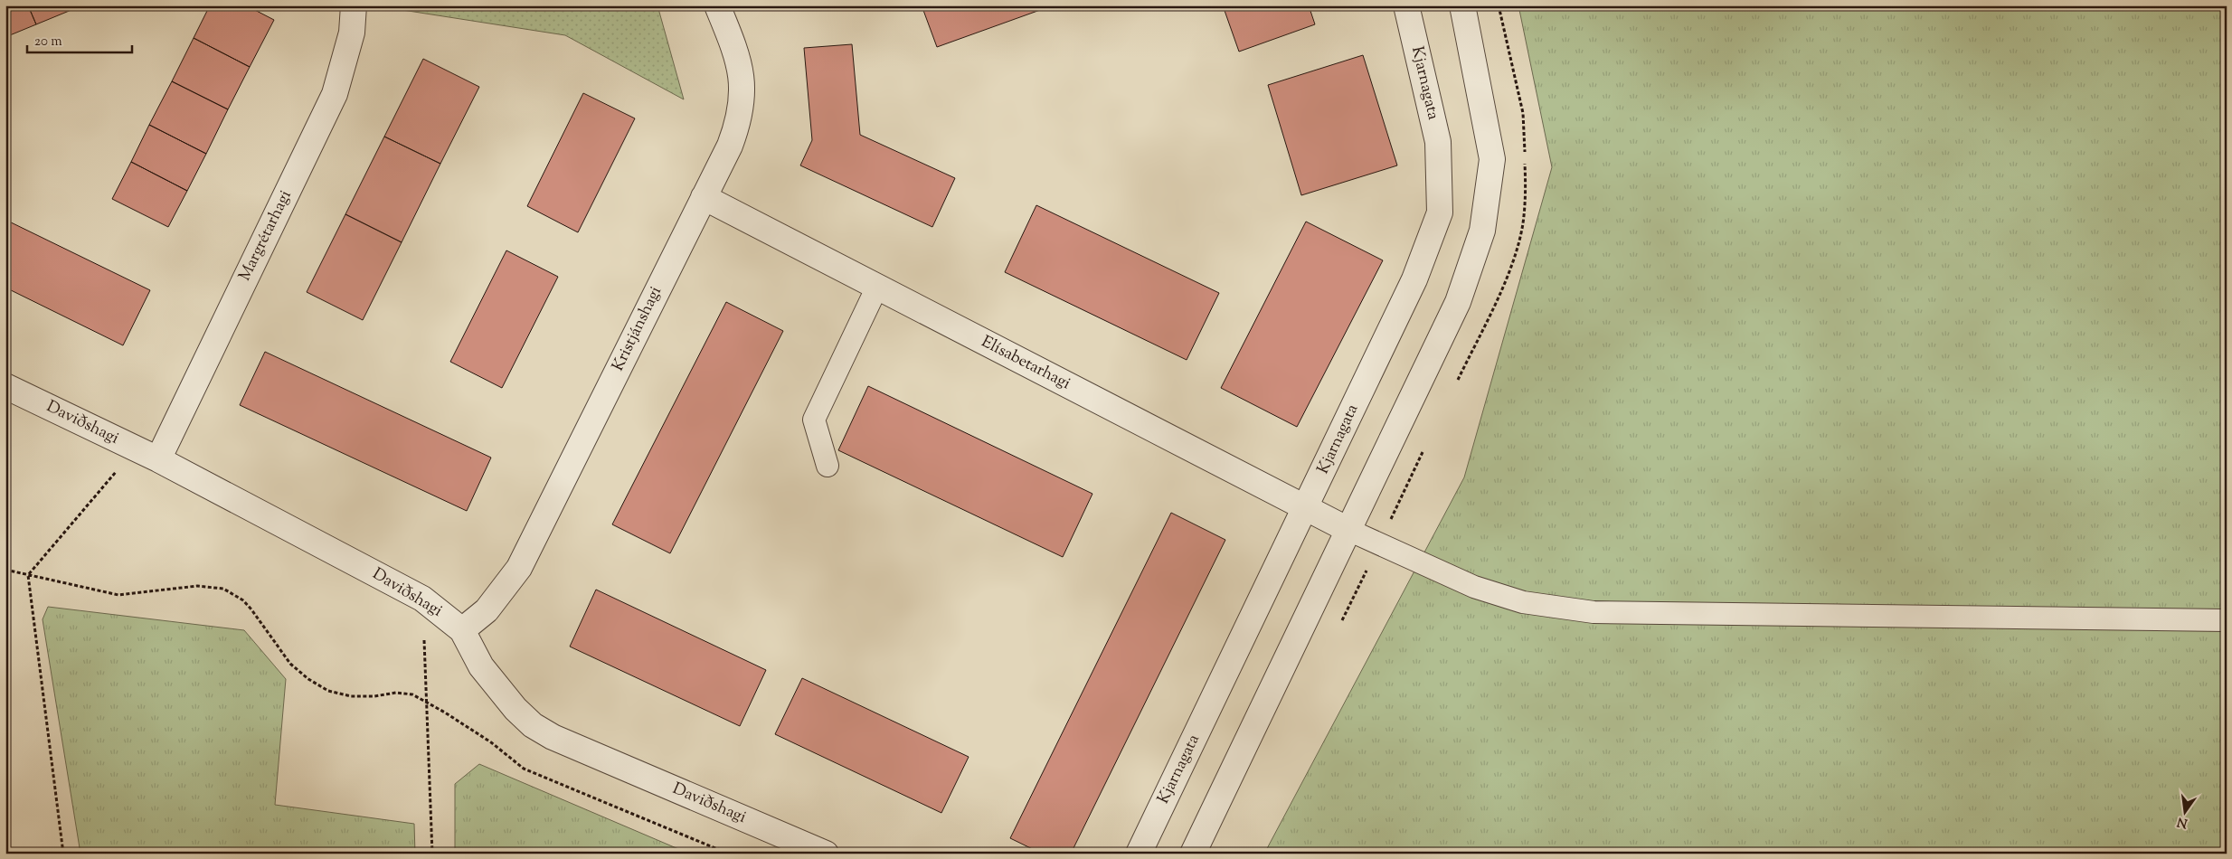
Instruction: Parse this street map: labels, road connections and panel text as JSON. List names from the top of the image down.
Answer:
{
  "streets": {
    "street": [
      "Kjarnagata",
      "Margrétarhagi",
      "Kristjánshagi",
      "Elísabetarhagi",
      "Daviðshagi"
    ]
  },
  "crossings": [
    ["Kjarnagata", "Elísabetarhagi"],
    ["Margrétarhagi", "Daviðshagi"],
    ["Kristjánshagi", "Elísabetarhagi"],
    ["Kristjánshagi", "Daviðshagi"]
  ],
  "scale_bar": "20 m",
  "north": "bottom"
}
